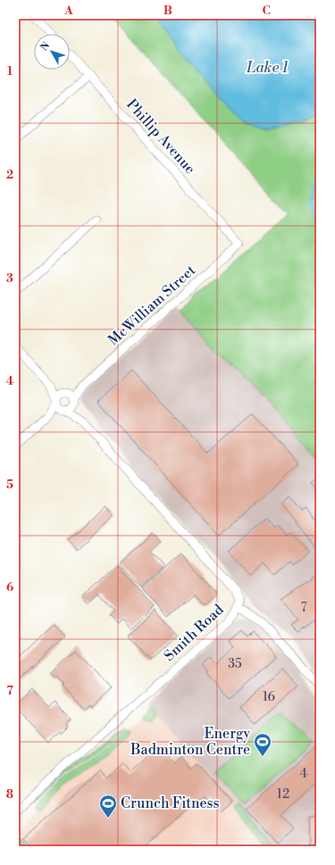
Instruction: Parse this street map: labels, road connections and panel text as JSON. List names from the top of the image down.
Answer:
{
  "streets": {
    "street": ["Phillip Avenue", "McWilliam Street", "Smith Road"]
  },
  "crossings": [
    ["Phillip Avenue", "McWilliam Street"],
    ["McWilliam Street", "Smith Road"]
  ],
  "water": ["Lake 1"],
  "places": {
    "sports": ["Energy Badminton Centre", "Crunch Fitness"]
  },
  "house_numbers": [
    "7",
    "35",
    "16",
    "4",
    "12"
  ],
  "north": "top left",
  "grid": {
    "columns": ["A", "B", "C"],
    "rows": [
      "1",
      "2",
      "3",
      "4",
      "5",
      "6",
      "7",
      "8"
    ]
  }
}
